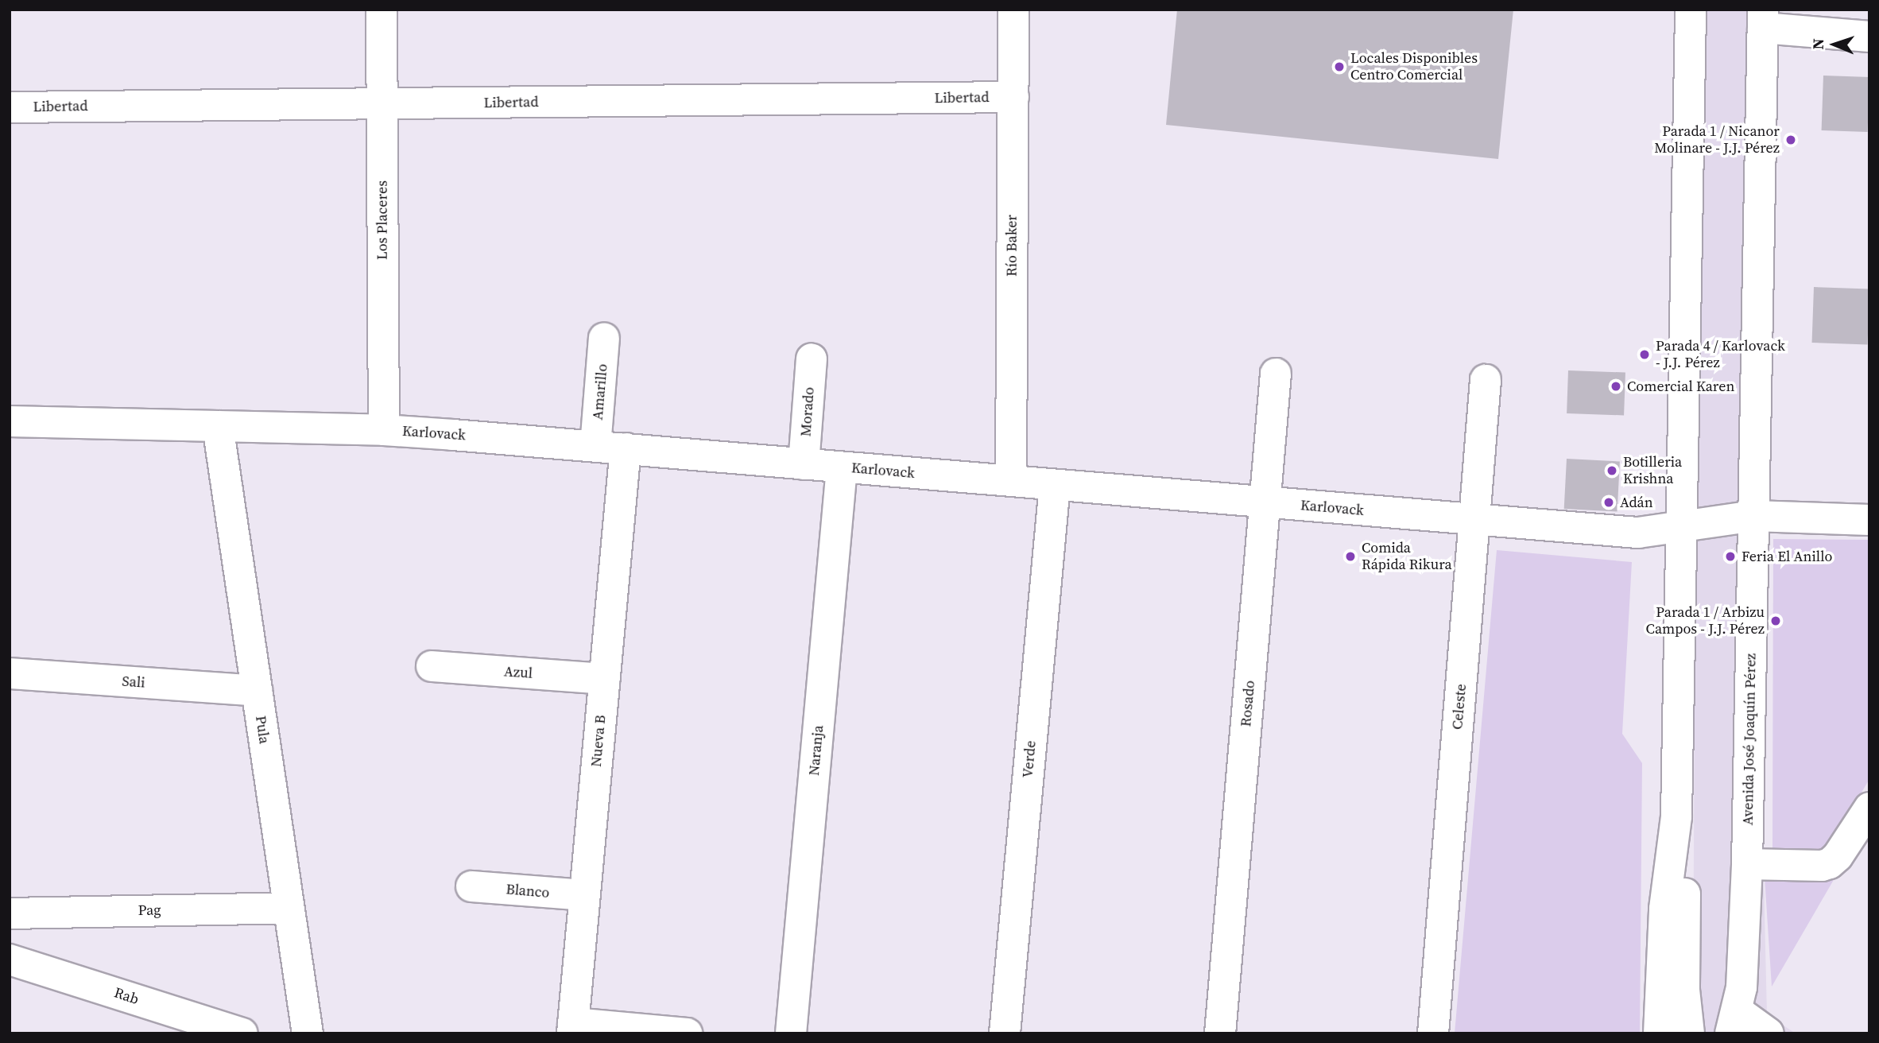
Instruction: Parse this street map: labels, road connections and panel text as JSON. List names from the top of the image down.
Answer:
{
  "streets": {
    "street": [
      "Libertad",
      "Los Placeres",
      "Río Baker",
      "Amarillo",
      "Morado",
      "Karlovack",
      "Azul",
      "Sali",
      "Rosado",
      "Celeste",
      "Pula",
      "Avenida José Joaquín Pérez",
      "Nueva B",
      "Naranja",
      "Verde",
      "Blanco",
      "Pag",
      "Rab"
    ]
  },
  "crossings": [
    ["Libertad", "Los Placeres"],
    ["Libertad", "Río Baker"],
    ["Los Placeres", "Karlovack"],
    ["Río Baker", "Karlovack"],
    ["Amarillo", "Karlovack"],
    ["Amarillo", "Nueva B"],
    ["Morado", "Karlovack"],
    ["Karlovack", "Rosado"],
    ["Karlovack", "Celeste"],
    ["Karlovack", "Pula"],
    ["Karlovack", "Avenida José Joaquín Pérez"],
    ["Karlovack", "Nueva B"],
    ["Karlovack", "Naranja"],
    ["Karlovack", "Verde"],
    ["Azul", "Nueva B"],
    ["Sali", "Pula"],
    ["Pula", "Pag"],
    ["Nueva B", "Blanco"]
  ],
  "places": [
    "Locales Disponibles Centro Comercial",
    "Parada 1 / Nicanor Molinare - J.J. Pérez",
    "Parada 4 / Karlovack - J.J. Pérez",
    "Comercial Karen",
    "Botilleria Krishna",
    "Adán",
    "Comida Rápida Rikura",
    "Feria El Anillo",
    "Parada 1 / Arbizu Campos - J.J. Pérez"
  ],
  "north": "left"
}
